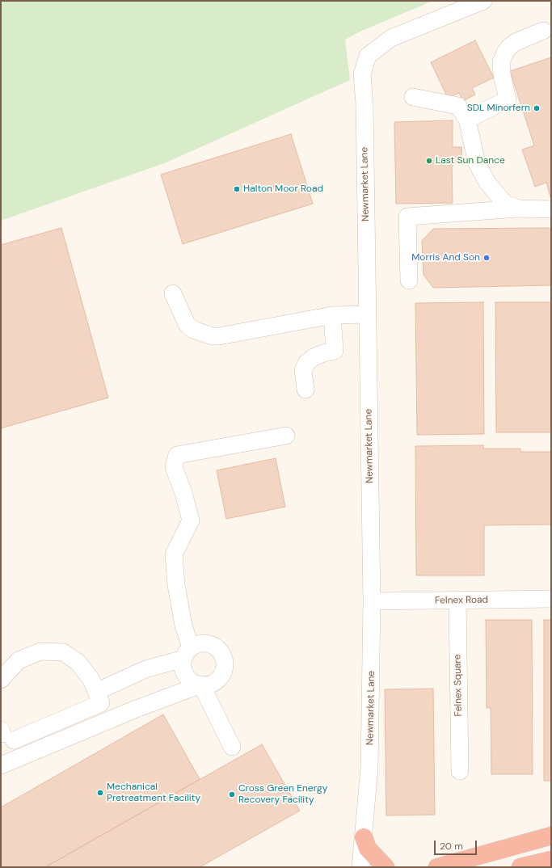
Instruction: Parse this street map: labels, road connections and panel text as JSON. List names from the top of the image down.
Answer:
{
  "streets": {
    "street": ["Newmarket Lane", "Felnex Road", "Felnex Square"]
  },
  "crossings": [
    ["Newmarket Lane", "Felnex Road"],
    ["Felnex Road", "Felnex Square"]
  ],
  "places": [
    "SDL Minorfern",
    "Last Sun Dance",
    "Halton Moor Road",
    "Morris And Son",
    "Mechanical Pretreatment Facility",
    "Cross Green Energy Recovery Facility"
  ],
  "scale_bar": "20 m"
}
